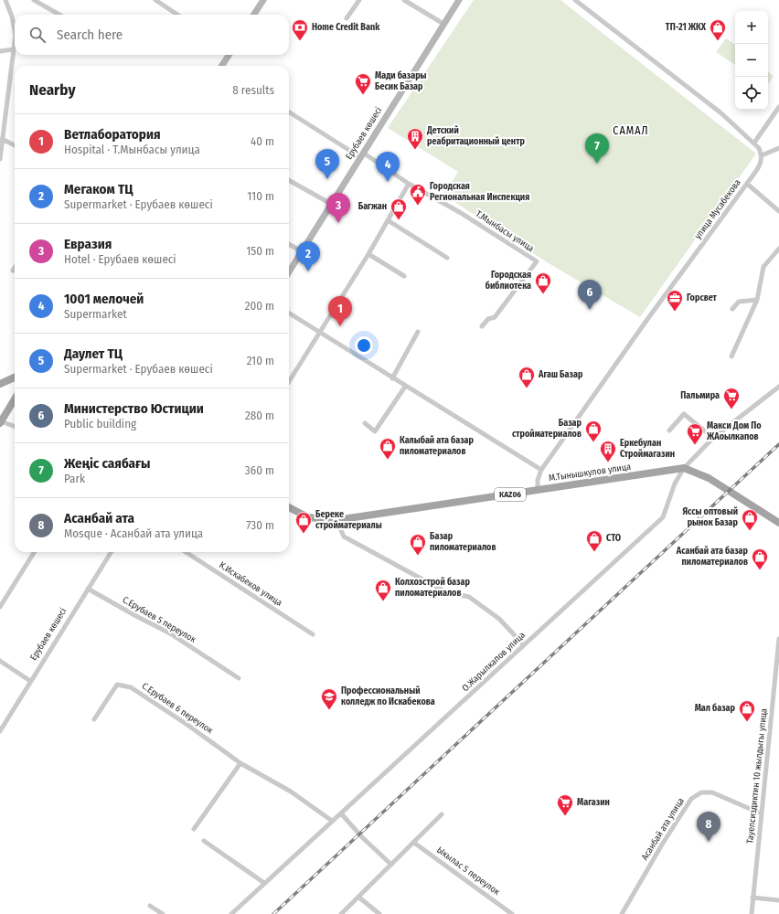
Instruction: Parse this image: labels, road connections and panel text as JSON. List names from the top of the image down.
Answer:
{
  "streets": {
    "main road": ["Ерубаев көшесі", "М.Тынышкулов улица", "KАZ06"],
    "street": [
      "улица Мусабекова",
      "Т.Мынбасы улица",
      "К.Искабеков улица",
      "С.Ерубаев 5 переулок",
      "О.Жарылкапов улица",
      "С.Ерубаев 6 переулок",
      "Тауелсиздиктин 10 жылдыгы улица",
      "Асанбай ата улица",
      "Ыкылас 5 переулок"
    ]
  },
  "crossings": [
    ["Ерубаев көшесі", "Т.Мынбасы улица"],
    ["Ерубаев көшесі", "С.Ерубаев 5 переулок"],
    ["М.Тынышкулов улица", "О.Жарылкапов улица"],
    ["О.Жарылкапов улица", "С.Ерубаев 6 переулок"],
    ["Тауелсиздиктин 10 жылдыгы улица", "Асанбай ата улица"]
  ],
  "districts": ["САМАЛ"],
  "places": {
    "bank": ["Home Credit Bank"],
    "shop": [
      "ТП-21 ЖКХ",
      "Багжан",
      "Городская библиотека",
      "Агаш Базар",
      "Базар стройматериалов",
      "Калыбай ата базар пиломатериалов",
      "Яссы оптовый рынок Базар",
      "Береке стройматериалы",
      "СТО",
      "Базар пиломатериалов",
      "Асанбай ата базар пиломатериалов",
      "Колхозстрой базар пиломатериалов",
      "Мал базар"
    ],
    "supermarket": [
      "Мади базары Бесик Базар",
      "Пальмира",
      "Макси Дом По ЖАоылкапов",
      "Магазин"
    ],
    "building": ["Детский реабритационный центр", "Еркебулан Строймагазин"],
    "public building": ["Городская Региональная Инспекция"],
    "office": ["Горсвет"],
    "school or university": ["Профессиональный колледж по Искабекова"]
  },
  "page": {
    "map_buttons": ["+", "−"],
    "search": "Search here",
    "heading": ["Nearby", "8 results"],
    "list": [
      {
        "mark": "1",
        "name": "Ветлаборатория",
        "note": "Hospital · Т.Мынбасы улица",
        "value": "40 m"
      },
      {
        "mark": "2",
        "name": "Мегаком ТЦ",
        "note": "Supermarket · Ерубаев көшесі",
        "value": "110 m"
      },
      {
        "mark": "3",
        "name": "Евразия",
        "note": "Hotel · Ерубаев көшесі",
        "value": "150 m"
      },
      {
        "mark": "4",
        "name": "1001 мелочей",
        "note": "Supermarket",
        "value": "200 m"
      },
      {
        "mark": "5",
        "name": "Даулет ТЦ",
        "note": "Supermarket · Ерубаев көшесі",
        "value": "210 m"
      },
      {
        "mark": "6",
        "name": "Министерство Юстиции",
        "note": "Public building",
        "value": "280 m"
      },
      {
        "mark": "7",
        "name": "Жеңіс саябағы",
        "note": "Park",
        "value": "360 m"
      },
      {
        "mark": "8",
        "name": "Асанбай ата",
        "note": "Mosque · Асанбай ата улица",
        "value": "730 m"
      }
    ],
    "pins": [
      "7",
      "5",
      "4",
      "3",
      "2",
      "6",
      "1",
      "8"
    ]
  }
}
